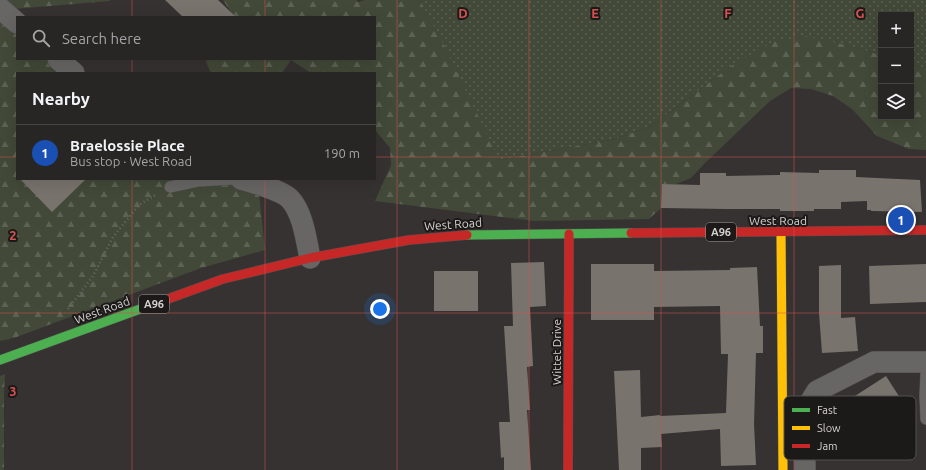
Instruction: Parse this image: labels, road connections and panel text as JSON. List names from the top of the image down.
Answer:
{
  "streets": {
    "main road": ["West Road", "A96", "Wittet Drive"]
  },
  "crossings": [
    ["West Road", "Wittet Drive"]
  ],
  "legend": ["Fast", "Slow", "Jam"],
  "page": {
    "map_buttons": ["+", "−"],
    "search": "Search here",
    "heading": "Nearby",
    "list": [
      {
        "mark": "1",
        "name": "Braelossie Place",
        "note": "Bus stop · West Road",
        "value": "190 m"
      }
    ],
    "pins": "1"
  },
  "grid": {
    "columns": [
      "D",
      "E",
      "F",
      "G"
    ],
    "rows": ["2", "3"]
  }
}
